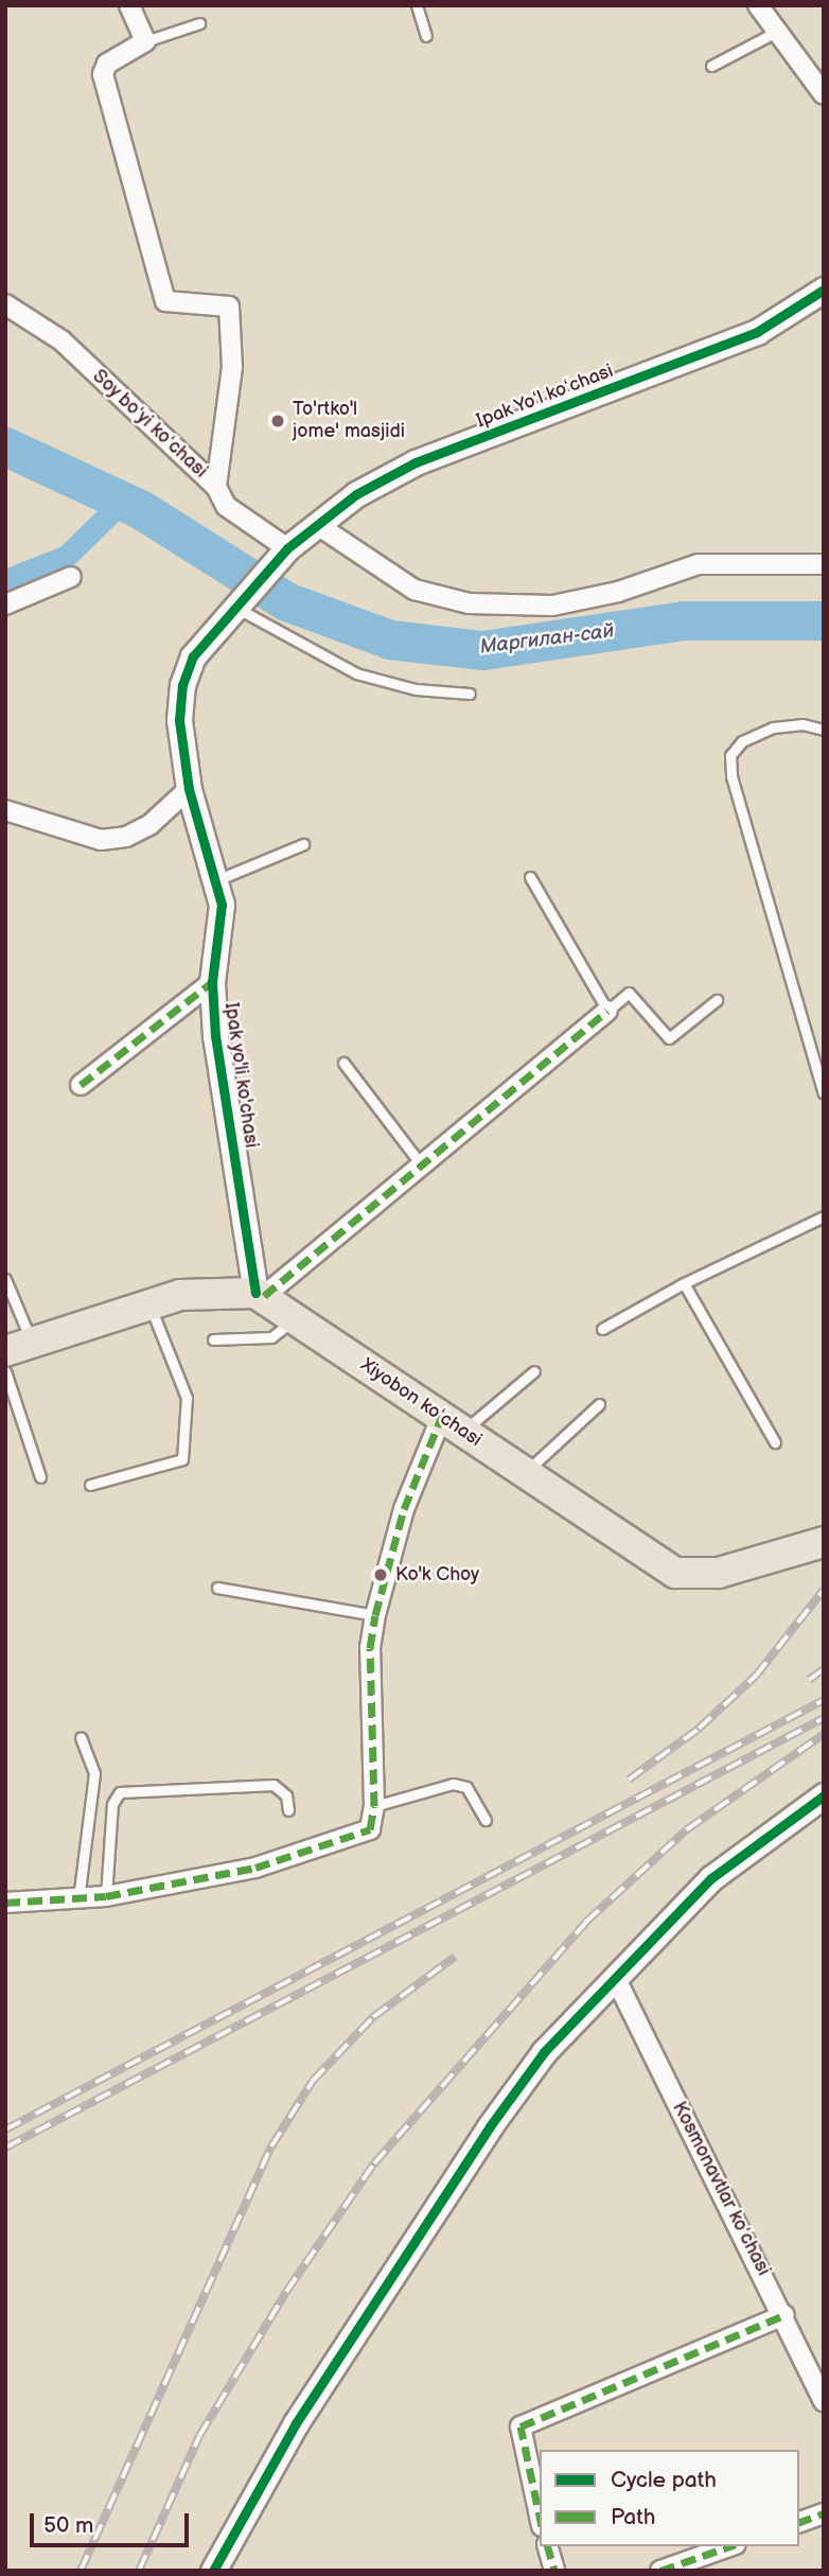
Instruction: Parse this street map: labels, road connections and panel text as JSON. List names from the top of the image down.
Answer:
{
  "streets": {
    "main road": ["Xiyobon koʻchasi"],
    "street": [
      "Ipak Yoʻl koʻchasi",
      "Soy boʻyi koʻchasi",
      "Ipak yo'li ko'chasi",
      "Kosmonavtlar koʻchasi"
    ]
  },
  "crossings": [
    ["Ipak Yoʻl koʻchasi", "Soy boʻyi koʻchasi"],
    ["Ipak Yoʻl koʻchasi", "Ipak yo'li ko'chasi"],
    ["Ipak yo'li ko'chasi", "Xiyobon koʻchasi"]
  ],
  "water": ["Маргилан-сай"],
  "places": ["To'rtko'l jome' masjidi", "Ko'k Choy"],
  "legend": ["Cycle path", "Path"],
  "scale_bar": "50 m"
}
